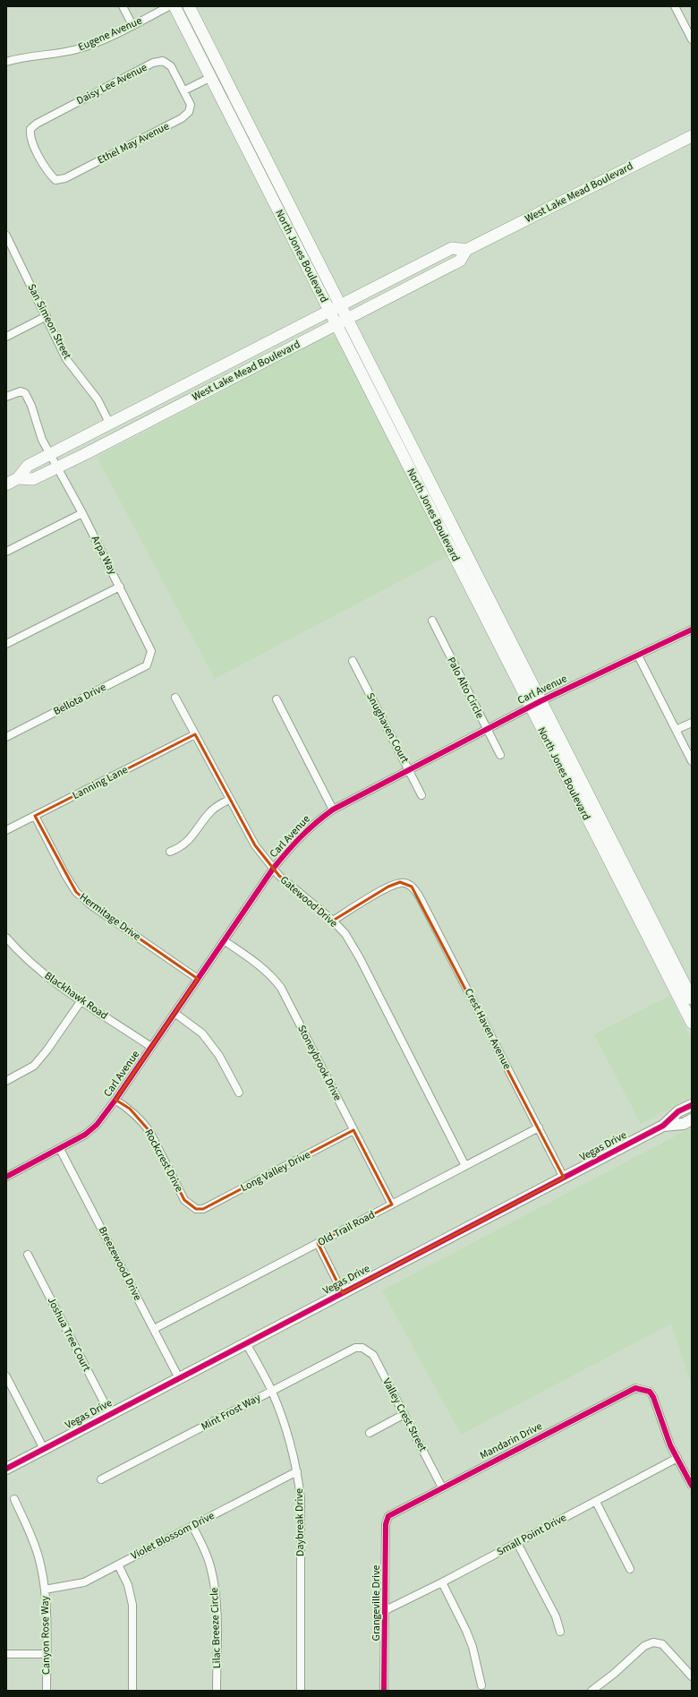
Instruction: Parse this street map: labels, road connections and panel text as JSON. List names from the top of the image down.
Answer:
{
  "streets": {
    "main road": ["West Lake Mead Boulevard", "North Jones Boulevard", "Vegas Drive"],
    "street": [
      "Eugene Avenue",
      "Daisy Lee Avenue",
      "Ethel May Avenue",
      "San Simeon Street",
      "Arpa Way",
      "Palo Alto Circle",
      "Carl Avenue",
      "Bellota Drive",
      "Snughaven Court",
      "Lanning Lane",
      "Gatewood Drive",
      "Hermitage Drive",
      "Blackhawk Road",
      "Crest Haven Avenue",
      "Stoneybrook Drive",
      "Rockcrest Drive",
      "Long Valley Drive",
      "Old Trail Road",
      "Breezewood Drive",
      "Joshua Tree Court",
      "Mint Frost Way",
      "Valley Crest Street",
      "Mandarin Drive",
      "Daybreak Drive",
      "Small Point Drive",
      "Violet Blossom Drive",
      "Grangeville Drive",
      "Lilac Breeze Circle",
      "Canyon Rose Way"
    ]
  },
  "crossings": [
    ["Daisy Lee Avenue", "Ethel May Avenue"],
    ["West Lake Mead Boulevard", "North Jones Boulevard"],
    ["West Lake Mead Boulevard", "San Simeon Street"],
    ["West Lake Mead Boulevard", "Arpa Way"],
    ["North Jones Boulevard", "Carl Avenue"],
    ["Arpa Way", "Bellota Drive"],
    ["Palo Alto Circle", "Carl Avenue"],
    ["Carl Avenue", "Snughaven Court"],
    ["Carl Avenue", "Gatewood Drive"],
    ["Carl Avenue", "Hermitage Drive"],
    ["Carl Avenue", "Blackhawk Road"],
    ["Carl Avenue", "Stoneybrook Drive"],
    ["Carl Avenue", "Rockcrest Drive"],
    ["Carl Avenue", "Breezewood Drive"],
    ["Lanning Lane", "Gatewood Drive"],
    ["Lanning Lane", "Hermitage Drive"],
    ["Gatewood Drive", "Crest Haven Avenue"],
    ["Gatewood Drive", "Old Trail Road"],
    ["Crest Haven Avenue", "Vegas Drive"],
    ["Crest Haven Avenue", "Old Trail Road"],
    ["Stoneybrook Drive", "Long Valley Drive"],
    ["Stoneybrook Drive", "Old Trail Road"],
    ["Vegas Drive", "Breezewood Drive"],
    ["Vegas Drive", "Joshua Tree Court"],
    ["Vegas Drive", "Daybreak Drive"],
    ["Rockcrest Drive", "Long Valley Drive"],
    ["Old Trail Road", "Breezewood Drive"],
    ["Mint Frost Way", "Valley Crest Street"],
    ["Mint Frost Way", "Daybreak Drive"],
    ["Valley Crest Street", "Mandarin Drive"],
    ["Mandarin Drive", "Small Point Drive"],
    ["Mandarin Drive", "Grangeville Drive"],
    ["Daybreak Drive", "Violet Blossom Drive"],
    ["Small Point Drive", "Grangeville Drive"],
    ["Violet Blossom Drive", "Lilac Breeze Circle"],
    ["Violet Blossom Drive", "Canyon Rose Way"]
  ]
}
